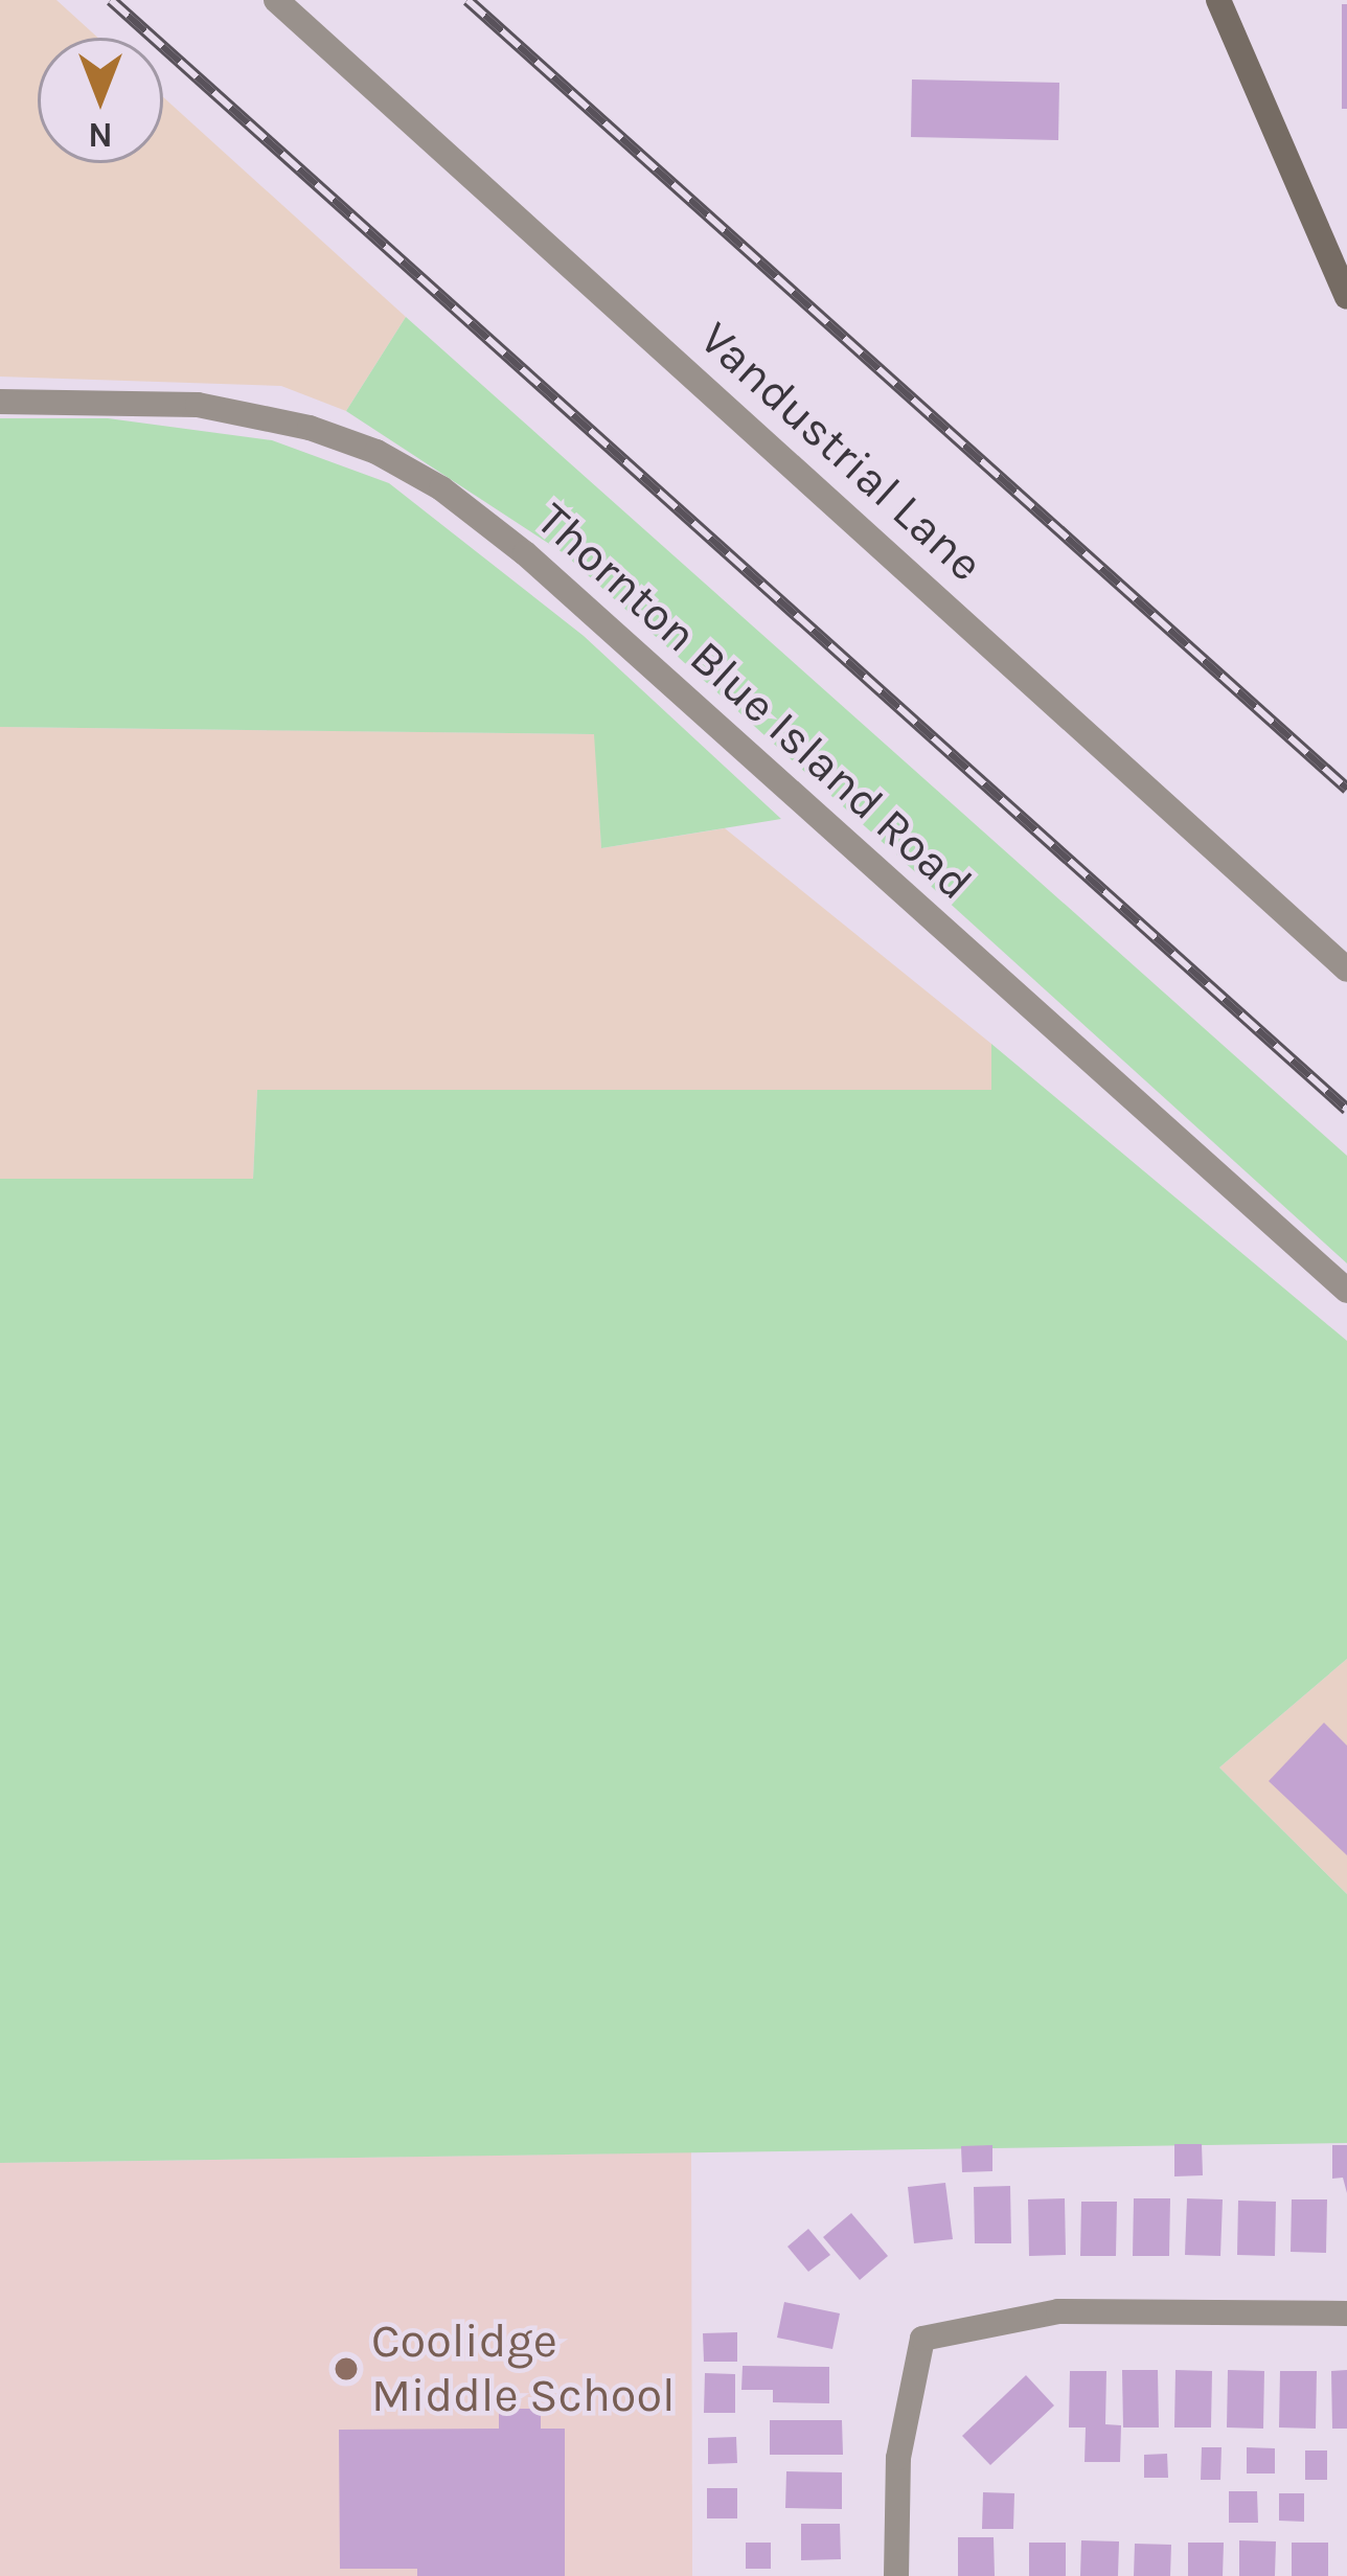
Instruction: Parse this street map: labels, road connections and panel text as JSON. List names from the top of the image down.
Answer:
{
  "streets": {
    "street": ["Vandustrial Lane", "Thornton Blue Island Road"]
  },
  "places": ["Coolidge Middle School"],
  "north": "bottom"
}
